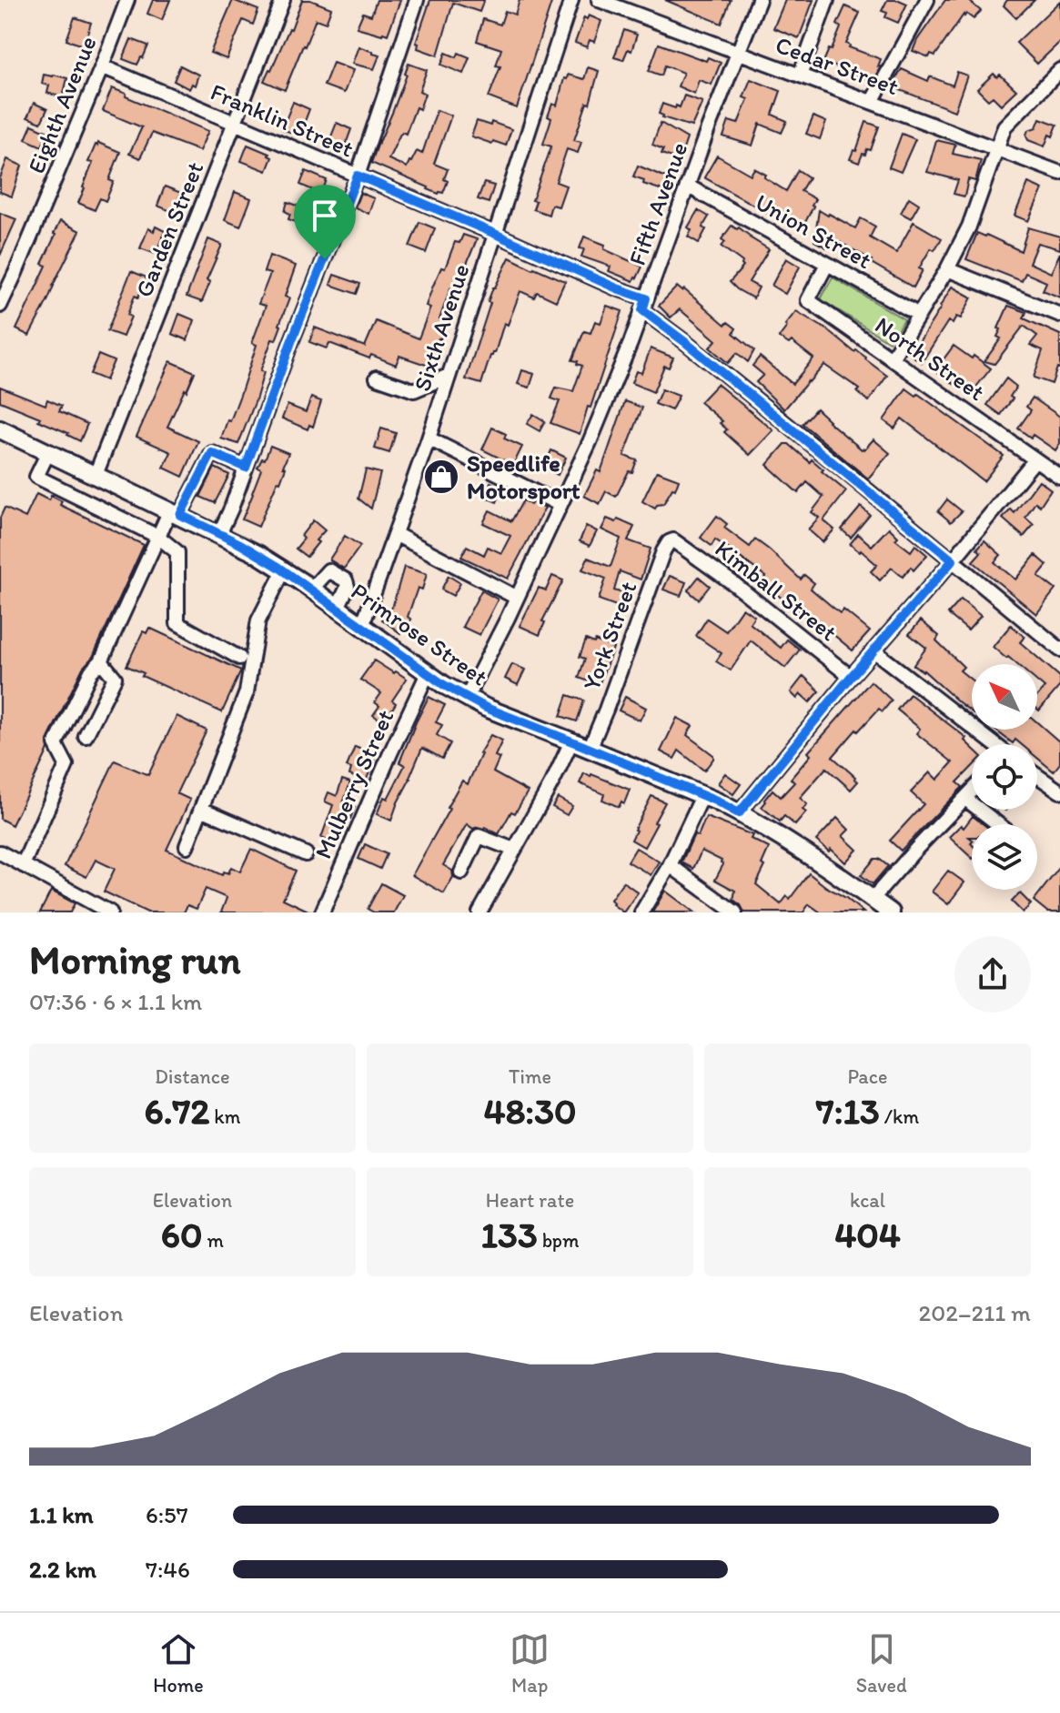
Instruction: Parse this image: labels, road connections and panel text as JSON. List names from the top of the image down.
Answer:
{
  "streets": {
    "main road": ["Primrose Street"],
    "street": [
      "Cedar Street",
      "Eighth Avenue",
      "Franklin Street",
      "Fifth Avenue",
      "Garden Street",
      "Union Street",
      "Sixth Avenue",
      "North Street",
      "Kimball Street",
      "York Street",
      "Mulberry Street"
    ]
  },
  "crossings": [
    ["Cedar Street", "Fifth Avenue"],
    ["Eighth Avenue", "Franklin Street"],
    ["Franklin Street", "Fifth Avenue"],
    ["Franklin Street", "Garden Street"],
    ["Franklin Street", "Sixth Avenue"],
    ["Fifth Avenue", "Union Street"],
    ["Fifth Avenue", "Primrose Street"],
    ["Garden Street", "Primrose Street"],
    ["Union Street", "North Street"],
    ["Sixth Avenue", "Primrose Street"],
    ["Kimball Street", "York Street"],
    ["Primrose Street", "York Street"],
    ["Primrose Street", "Mulberry Street"]
  ],
  "places": {
    "shop": ["Speedlife Motorsport"]
  },
  "north": "top left",
  "page": {
    "heading": ["Morning run", "07:36 · 6 × 1.1 km"],
    "stats": [
      ["Distance", "6.72 km"],
      ["Time", "48:30"],
      ["Pace", "7:13 /km"],
      ["Elevation", "60 m"],
      ["Heart rate", "133 bpm"],
      ["kcal", "404"]
    ],
    "chart": ["Elevation", "202–211 m"],
    "list": [
      {
        "name": "1.1 km",
        "note": "6:57"
      },
      {
        "name": "2.2 km",
        "note": "7:46"
      }
    ],
    "tabs": ["Home", "Map", "Saved"]
  }
}
